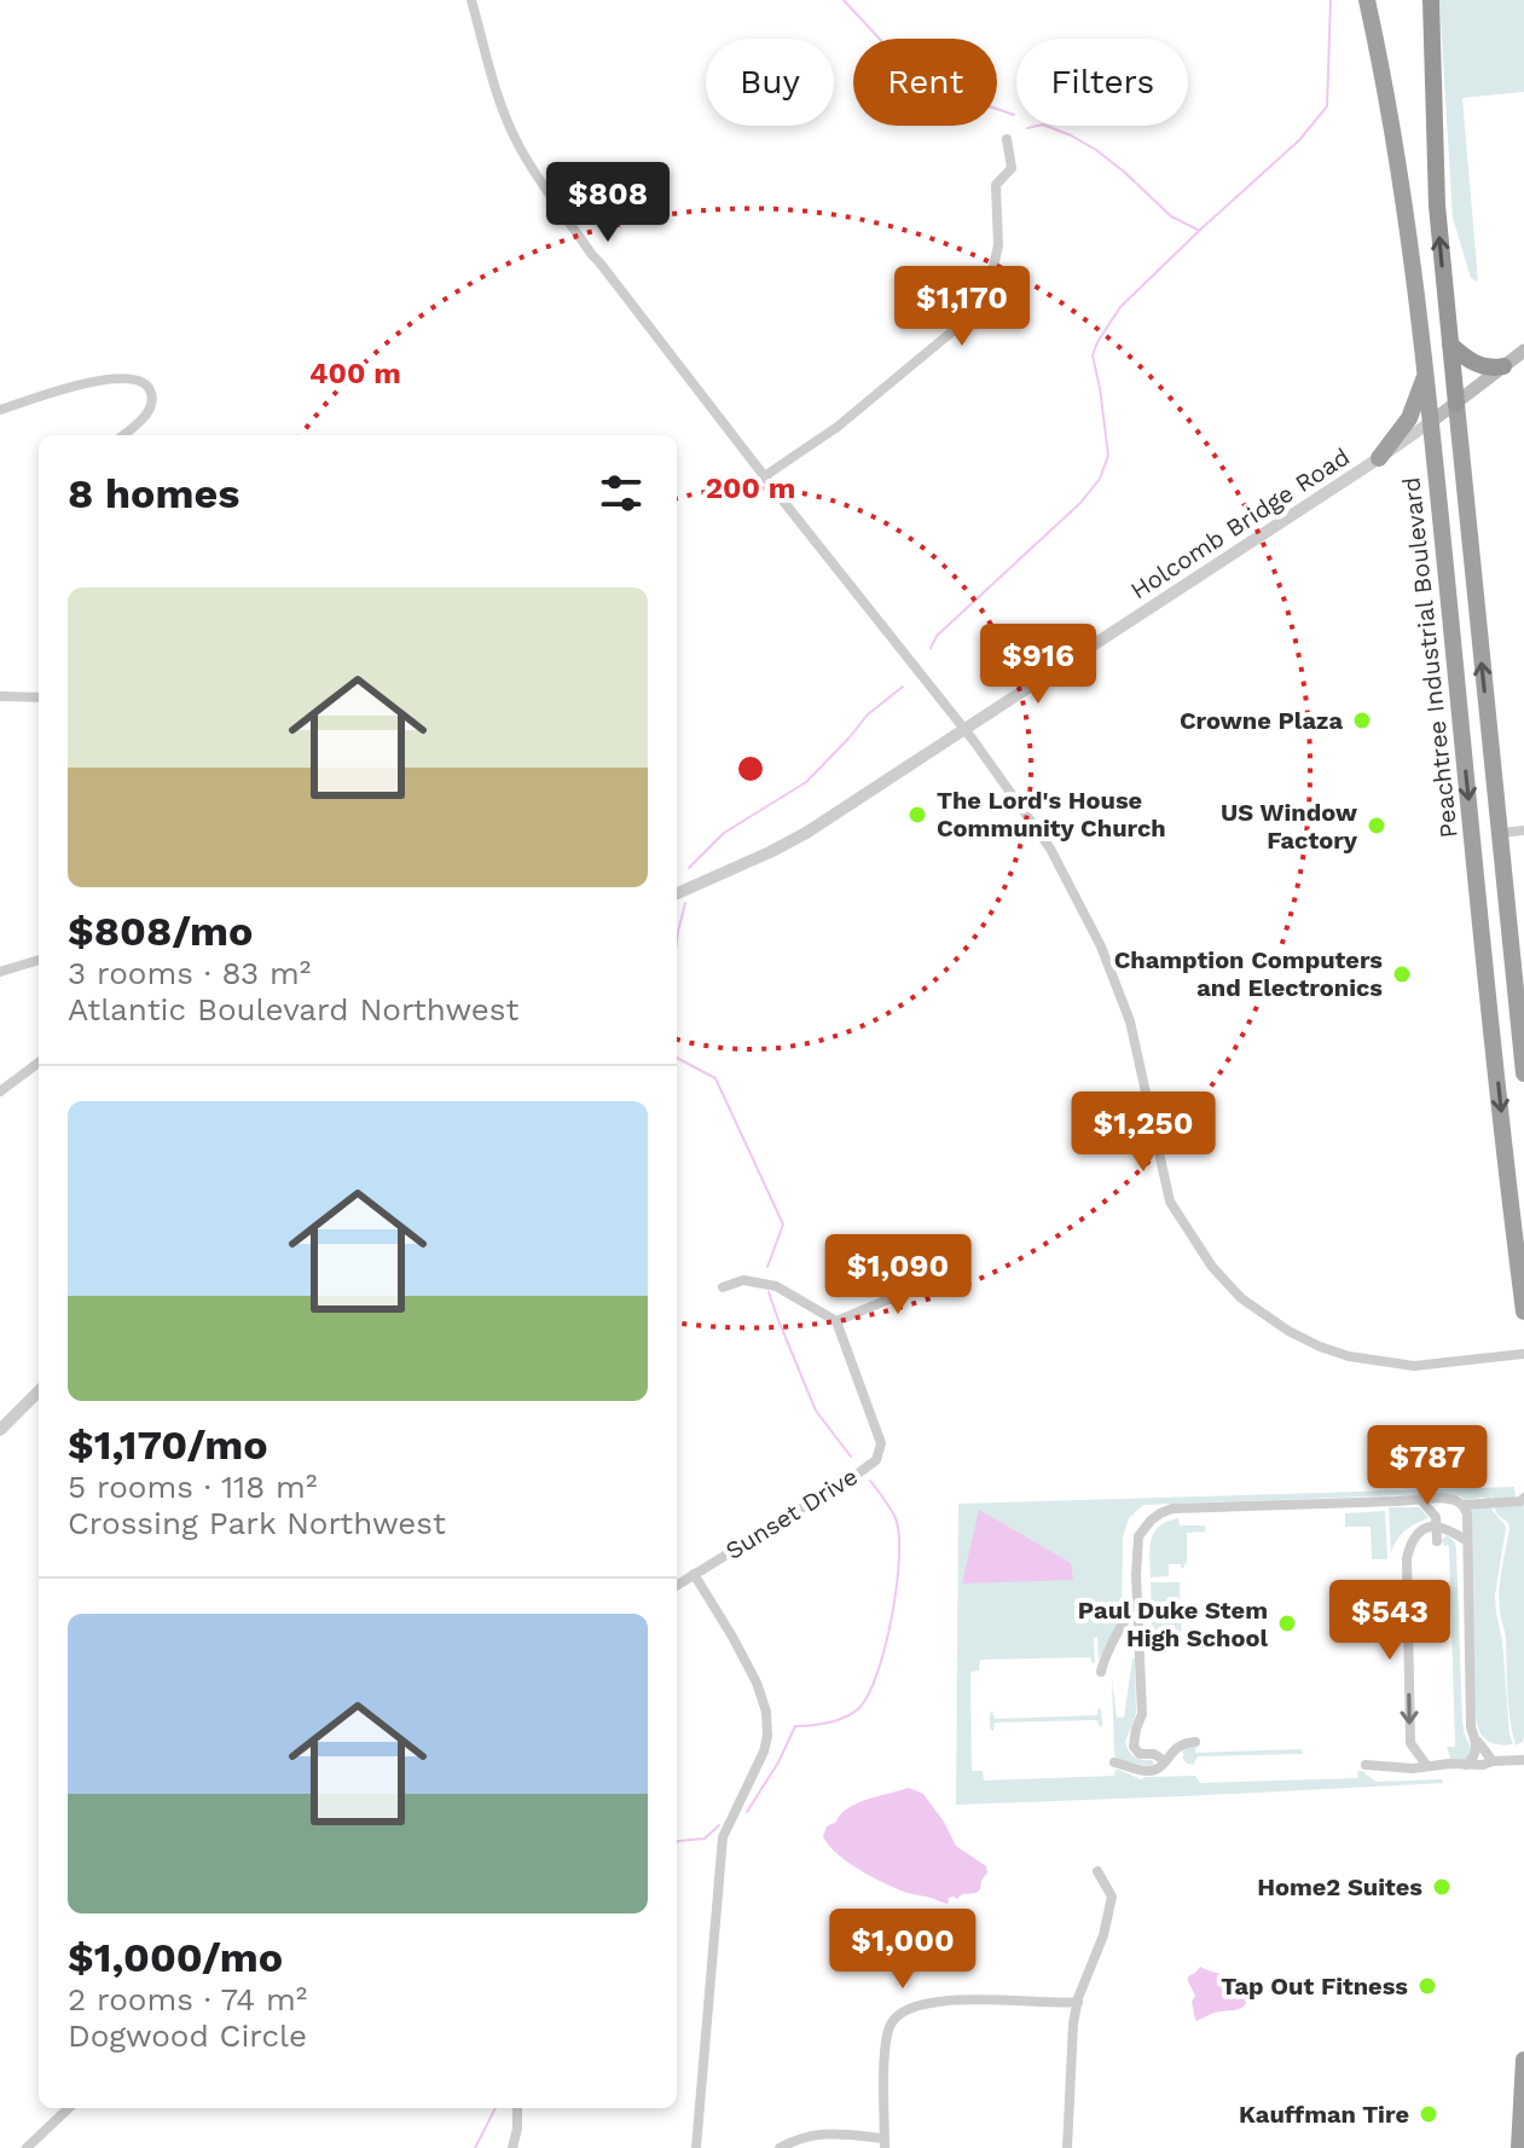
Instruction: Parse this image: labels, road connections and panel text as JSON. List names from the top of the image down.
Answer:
{
  "streets": {
    "highway": ["Peachtree Industrial Boulevard"],
    "main road": ["Holcomb Bridge Road"],
    "street": ["Sunset Drive"]
  },
  "crossings": [
    ["Holcomb Bridge Road", "Peachtree Industrial Boulevard"]
  ],
  "places": [
    "Crowne Plaza",
    "The Lord's House Community Church",
    "US Window Factory",
    "Chamption Computers and Electronics",
    "Paul Duke Stem High School",
    "Home2 Suites",
    "Tap Out Fitness",
    "Kauffman Tire"
  ],
  "page": {
    "chip": ["Buy", "Rent", "Filters"],
    "price": [
      "$808",
      "$1,170",
      "$916",
      "$1,250",
      "$1,090",
      "$787",
      "$543",
      "$1,000"
    ],
    "heading": "8 homes",
    "list": [
      {
        "name": "$808/mo",
        "note": "3 rooms · 83 m² · Atlantic Boulevard Northwest"
      },
      {
        "name": "$1,170/mo",
        "note": "5 rooms · 118 m² · Crossing Park Northwest"
      },
      {
        "name": "$1,000/mo",
        "note": "2 rooms · 74 m² · Dogwood Circle"
      }
    ]
  },
  "rings": ["400 m", "200 m"]
}
